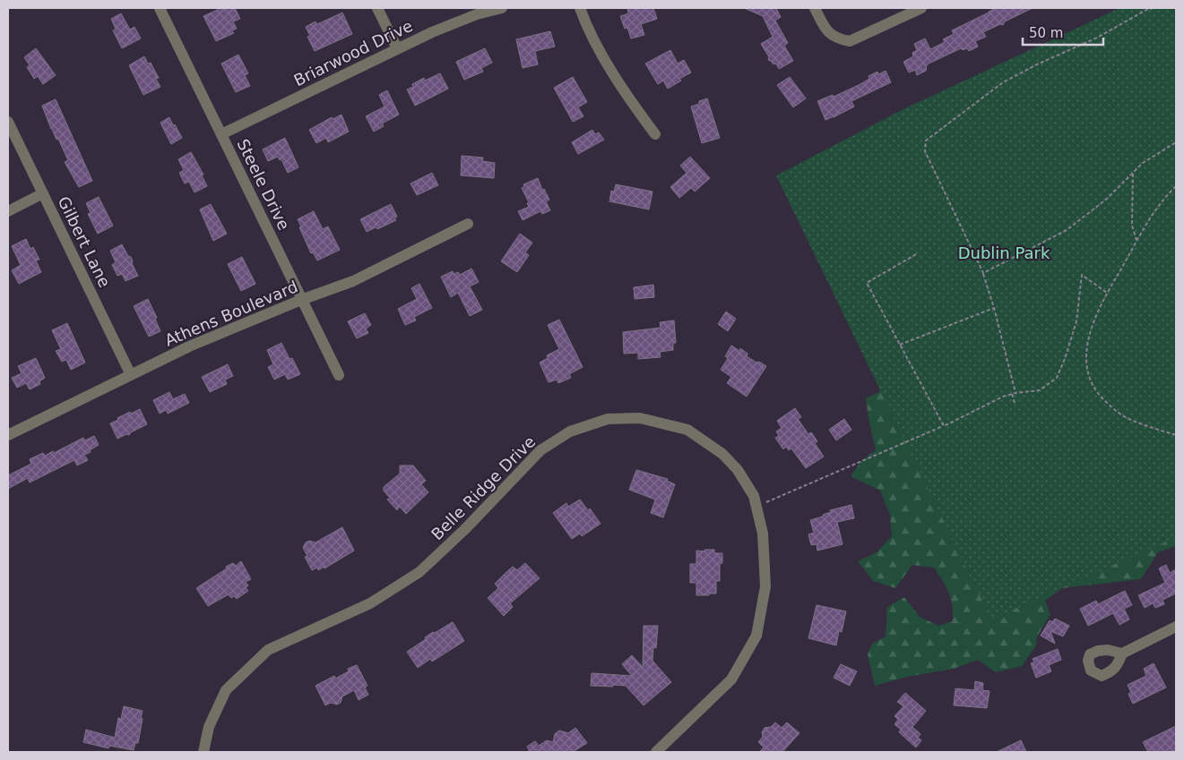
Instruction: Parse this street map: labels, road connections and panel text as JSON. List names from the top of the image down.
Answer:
{
  "streets": {
    "street": [
      "Briarwood Drive",
      "Steele Drive",
      "Gilbert Lane",
      "Athens Boulevard",
      "Belle Ridge Drive"
    ]
  },
  "crossings": [
    ["Briarwood Drive", "Steele Drive"],
    ["Steele Drive", "Athens Boulevard"],
    ["Gilbert Lane", "Athens Boulevard"]
  ],
  "parks": ["Dublin Park"],
  "scale_bar": "50 m"
}
